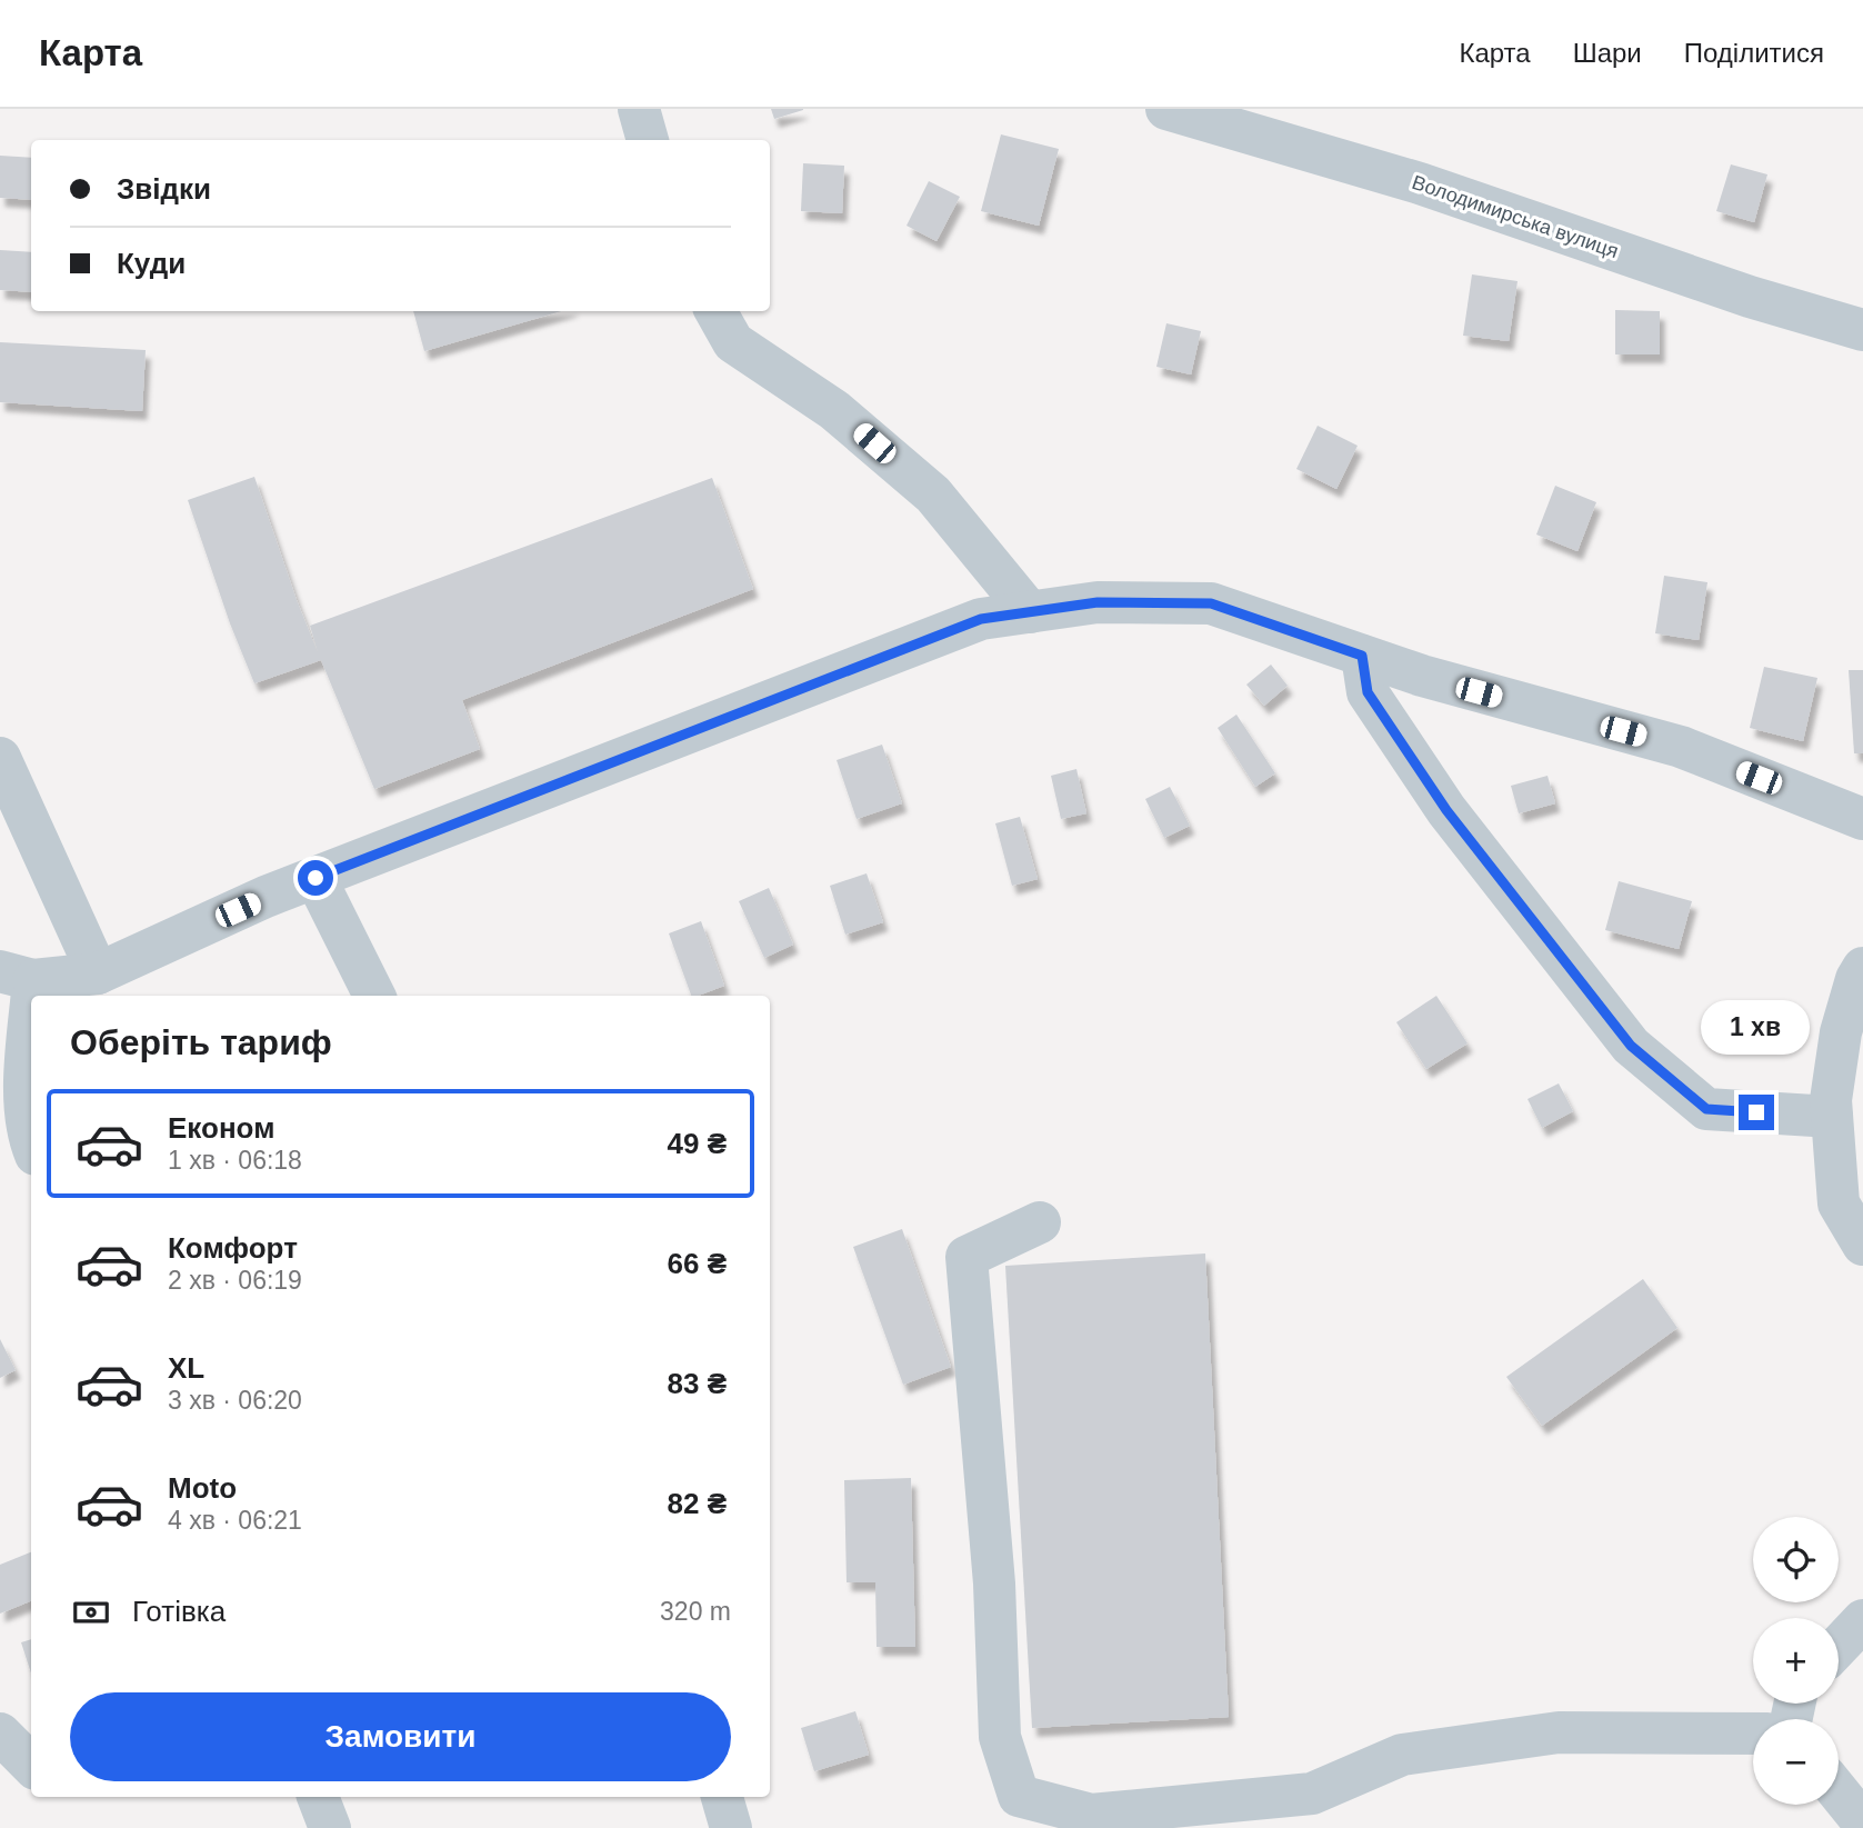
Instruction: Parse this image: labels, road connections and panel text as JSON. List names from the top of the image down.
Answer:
{
  "streets": {
    "street": ["Володимирська вулиця"]
  },
  "page": {
    "header": "Карта",
    "nav": ["Карта", "Шари", "Поділитися"],
    "banner": ["Звідки", "Куди"],
    "heading": "Оберіть тариф",
    "bubble": "1 хв",
    "list": [
      {
        "name": "Економ",
        "note": "1 хв · 06:18",
        "value": "49 ₴"
      },
      {
        "name": "Комфорт",
        "note": "2 хв · 06:19",
        "value": "66 ₴"
      },
      {
        "name": "XL",
        "note": "3 хв · 06:20",
        "value": "83 ₴"
      },
      {
        "name": "Moto",
        "note": "4 хв · 06:21",
        "value": "82 ₴"
      }
    ],
    "map_buttons": ["+", "−"],
    "pay": ["Готівка", "320 m"],
    "buttons": "Замовити"
  }
}
